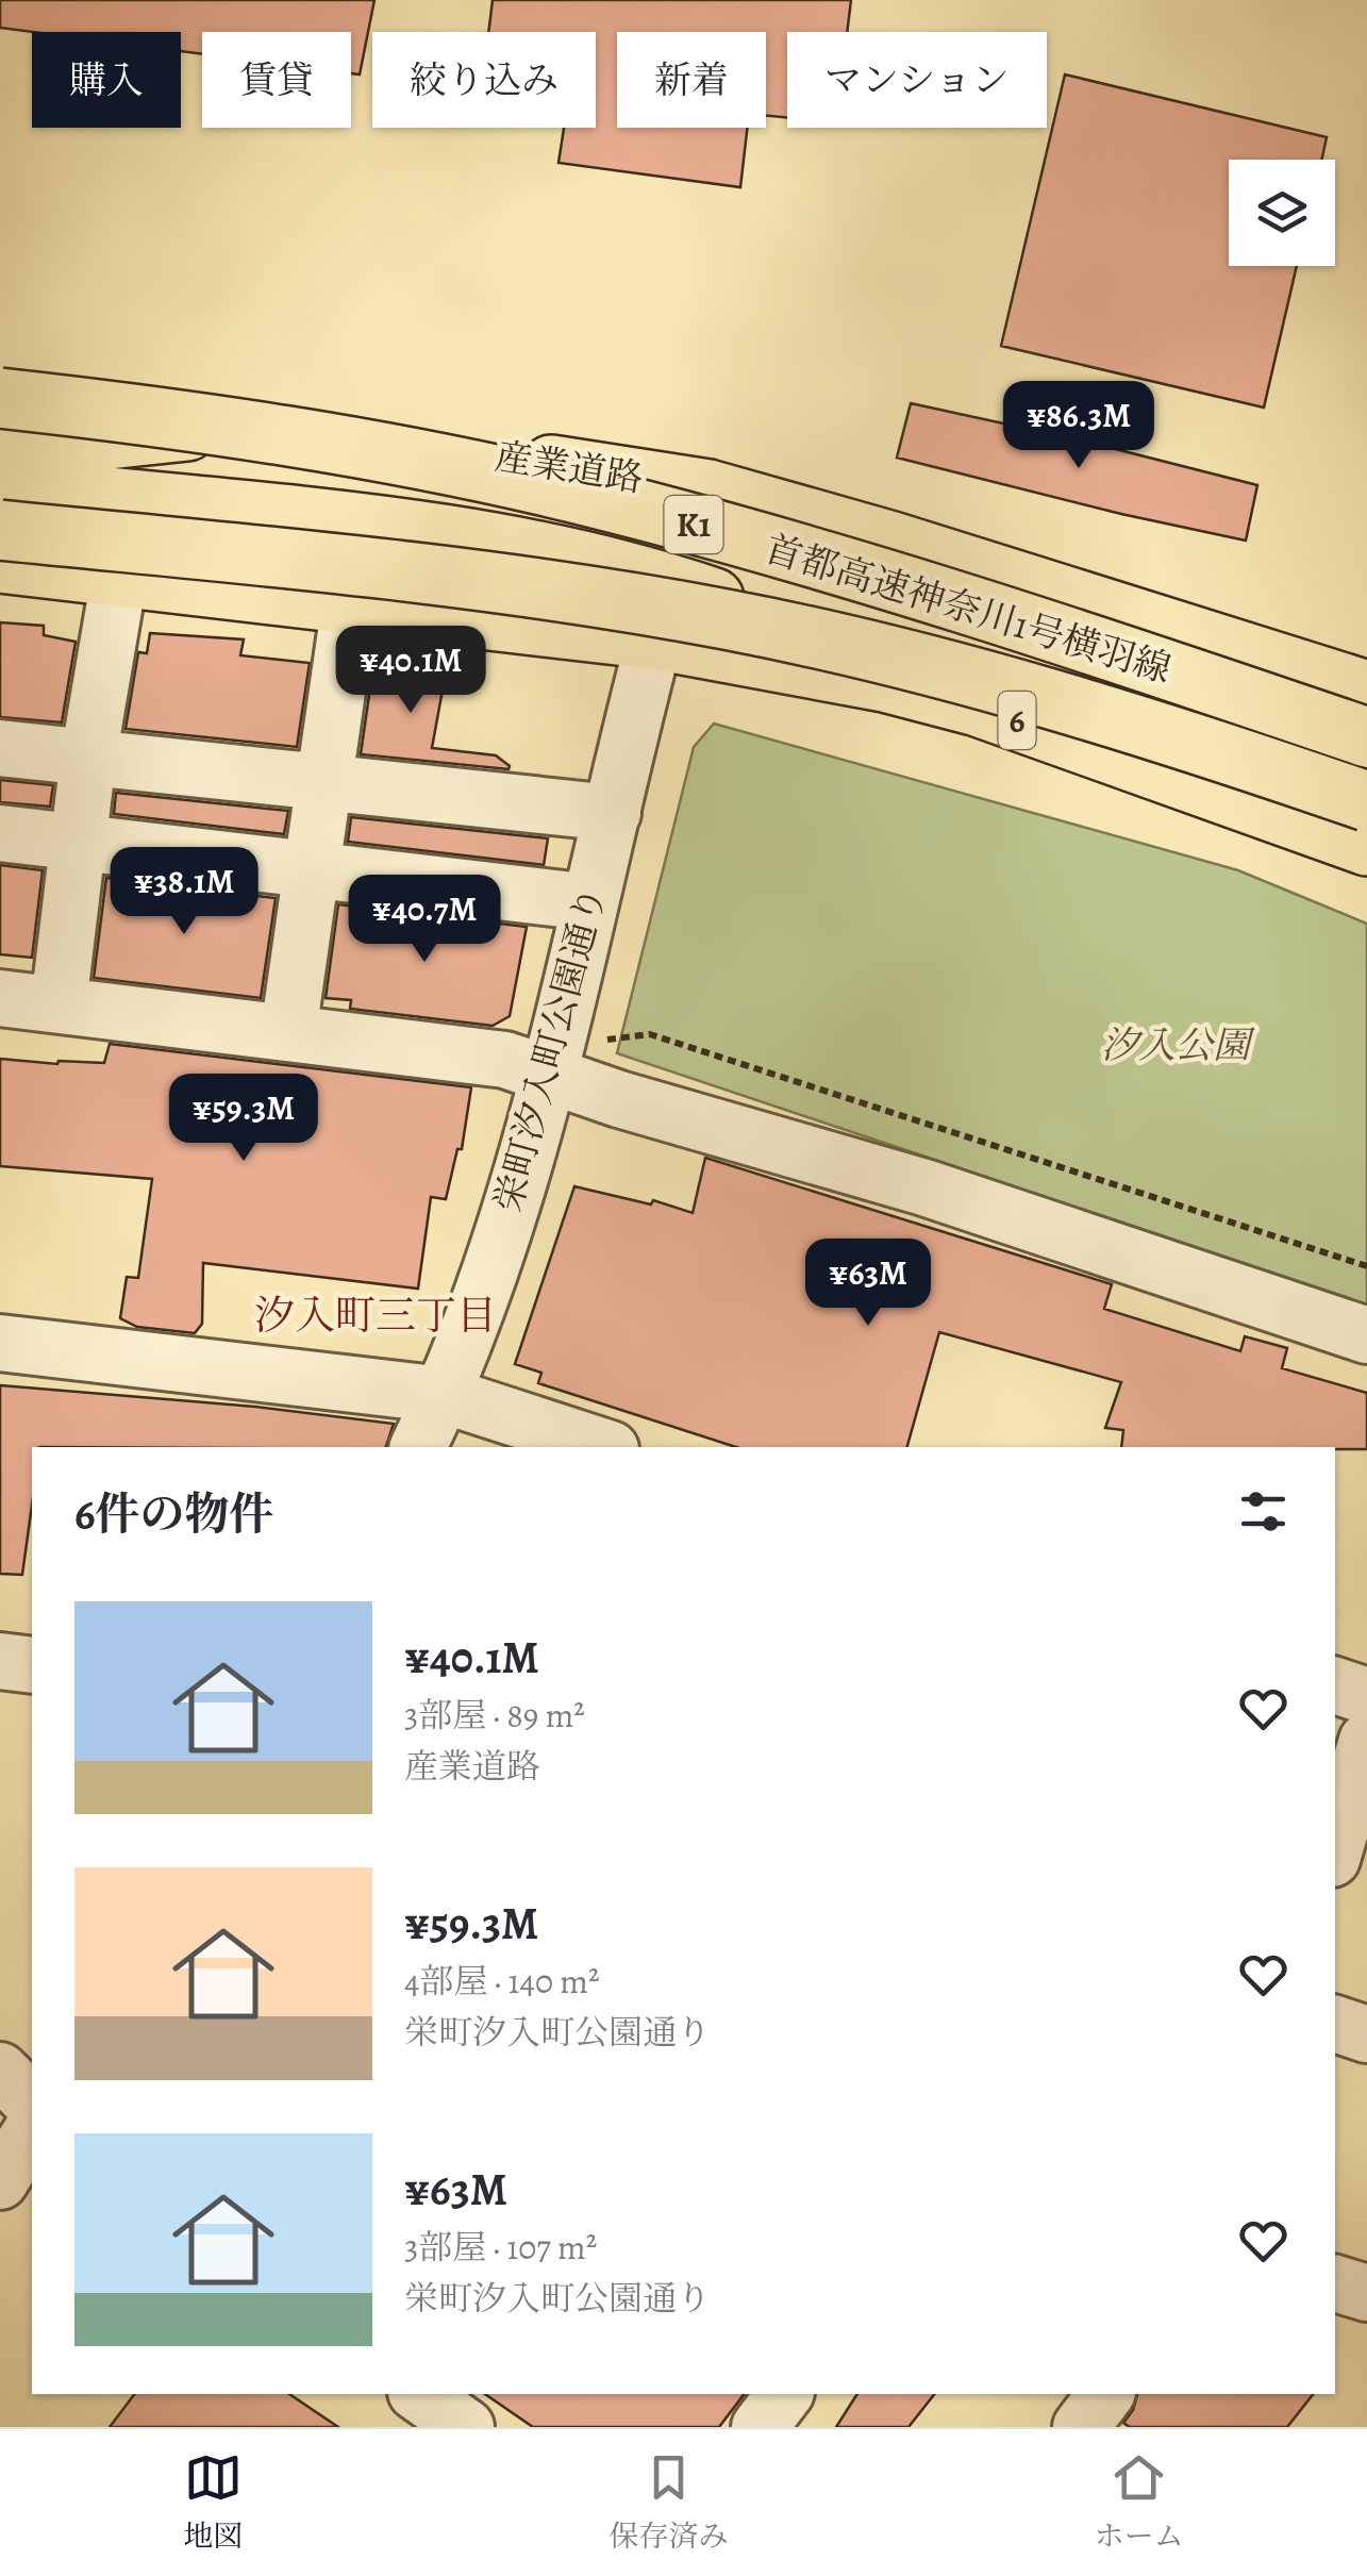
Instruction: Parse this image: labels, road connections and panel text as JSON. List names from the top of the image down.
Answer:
{
  "streets": {
    "main road": [
      "産業道路",
      "K1",
      "首都高速神奈川1号横羽線",
      "6"
    ],
    "street": ["栄町汐入町公園通り"]
  },
  "crossings": [
    ["6", "栄町汐入町公園通り"]
  ],
  "districts": ["汐入町三丁目"],
  "parks": ["汐入公園"],
  "page": {
    "chip": [
      "購入",
      "賃貸",
      "絞り込み",
      "新着",
      "マンション"
    ],
    "price": [
      "¥86.3M",
      "¥40.1M",
      "¥38.1M",
      "¥40.7M",
      "¥59.3M",
      "¥63M"
    ],
    "heading": "6件の物件",
    "list": [
      {
        "name": "¥40.1M",
        "note": "3部屋 · 89 m² · 産業道路"
      },
      {
        "name": "¥59.3M",
        "note": "4部屋 · 140 m² · 栄町汐入町公園通り"
      },
      {
        "name": "¥63M",
        "note": "3部屋 · 107 m² · 栄町汐入町公園通り"
      }
    ],
    "tabs": ["地図", "保存済み", "ホーム"]
  }
}
